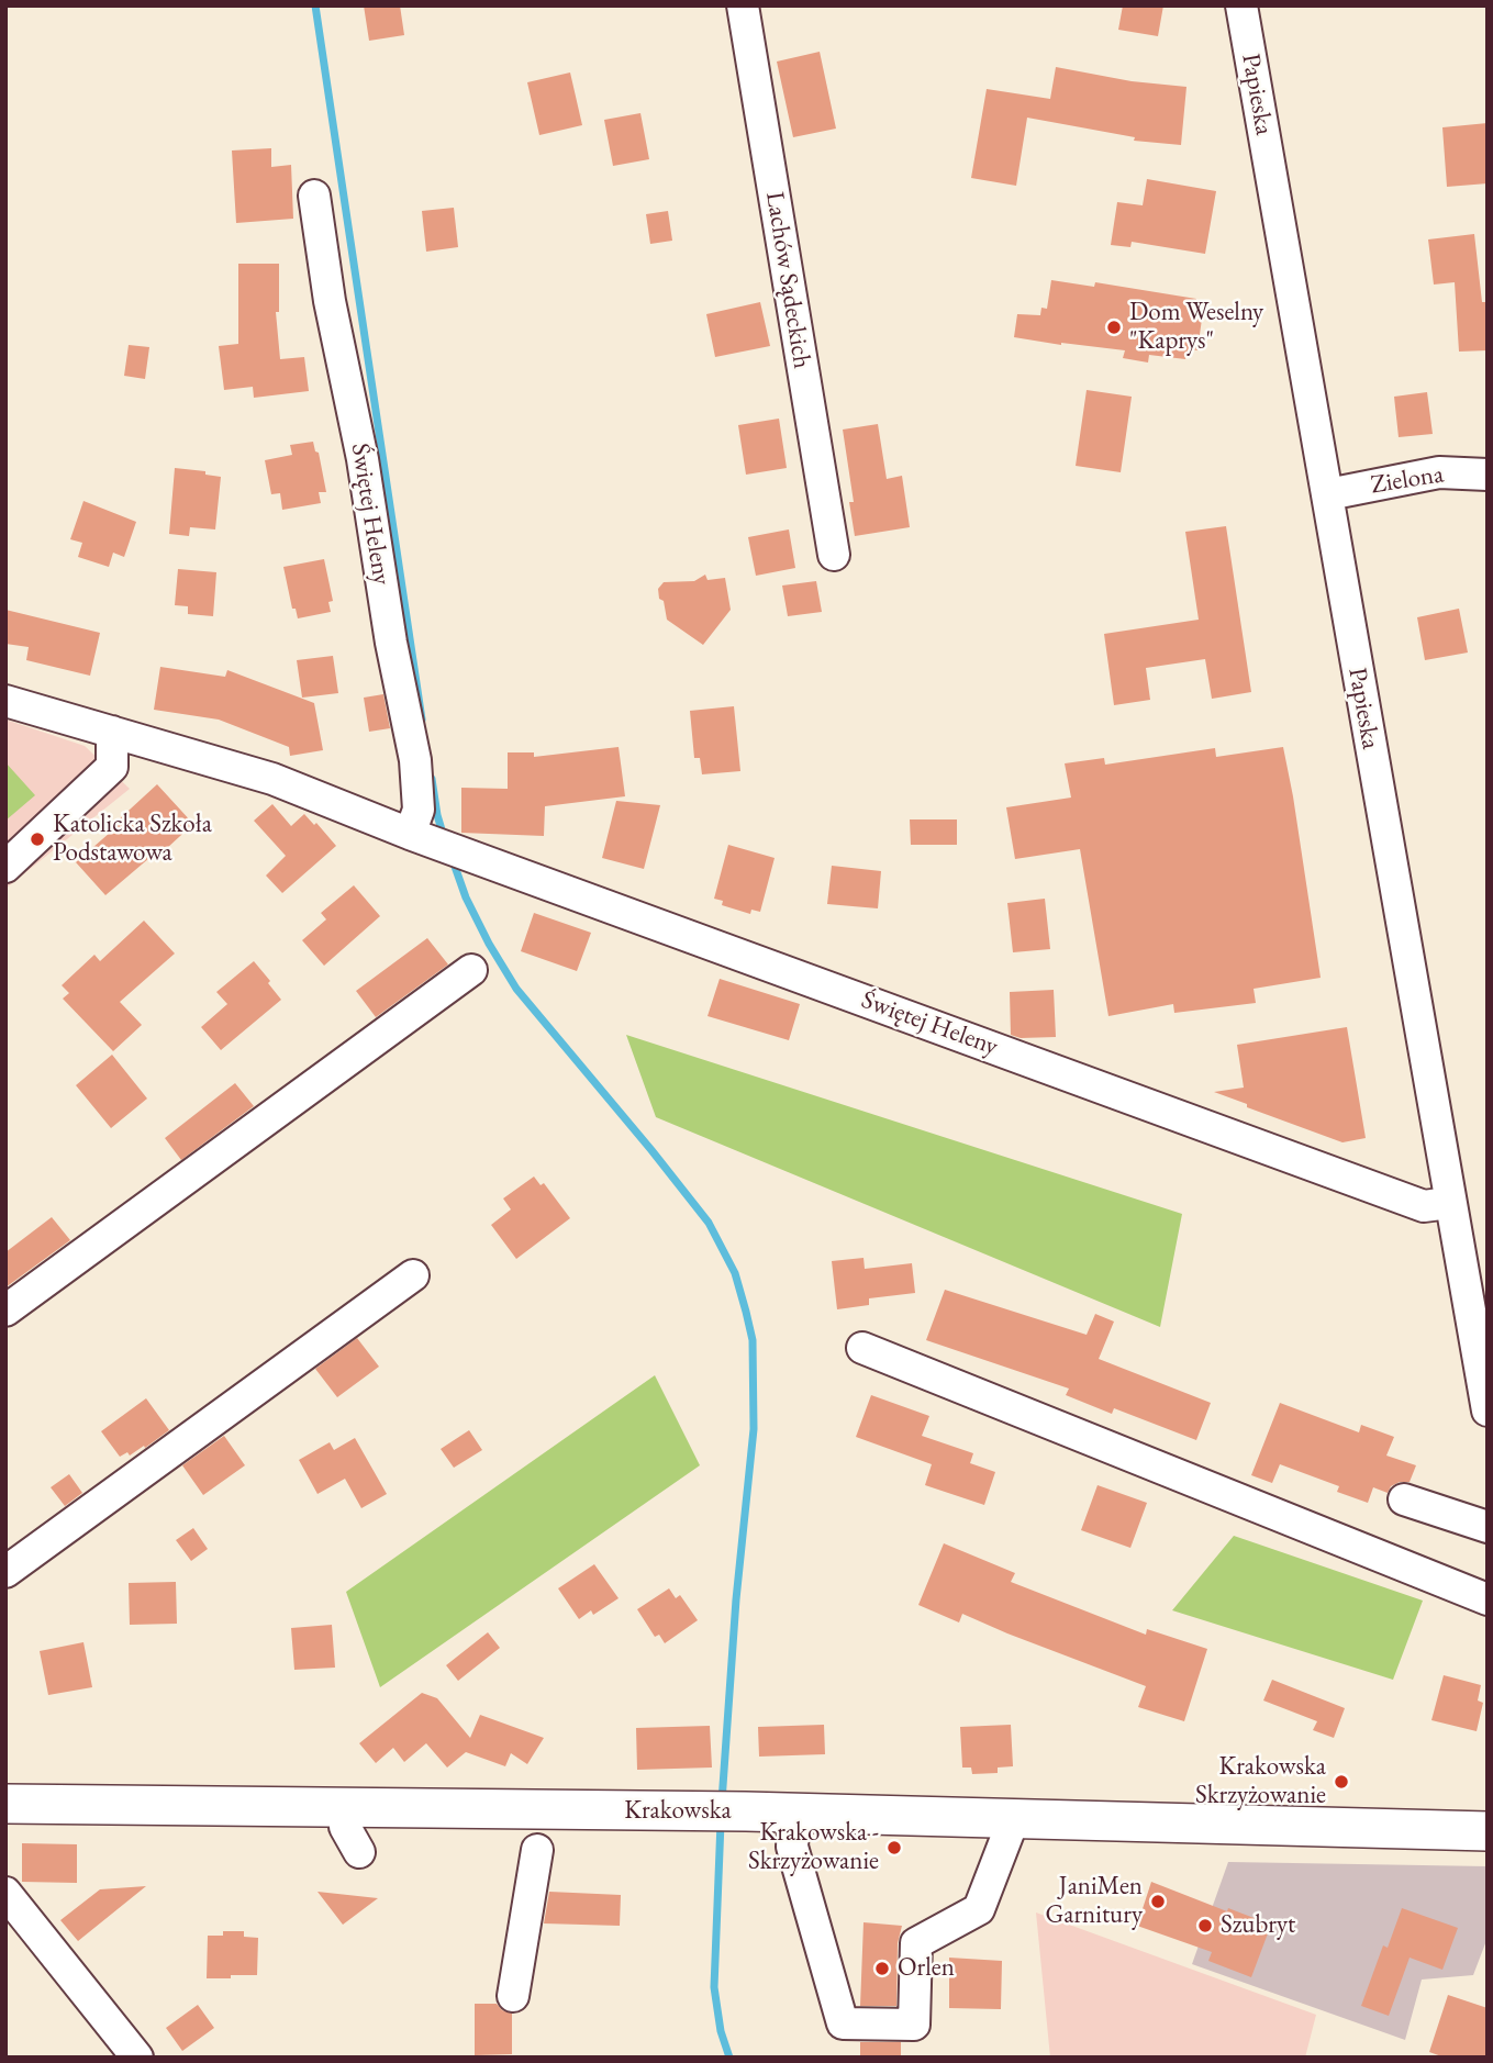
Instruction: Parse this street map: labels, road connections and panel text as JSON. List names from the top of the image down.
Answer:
{
  "streets": {
    "main road": ["Krakowska"],
    "street": [
      "Papieska",
      "Lachów Sądeckich",
      "Zielona",
      "Świętej Heleny"
    ]
  },
  "crossings": [
    ["Papieska", "Zielona"],
    ["Papieska", "Świętej Heleny"]
  ],
  "places": [
    "Dom Weselny \"Kaprys\"",
    "Katolicka Szkoła Podstawowa",
    "Krakowska Skrzyżowanie",
    "Krakowska - Skrzyżowanie",
    "JaniMen Garnitury",
    "Szubryt",
    "Orlen"
  ]
}
